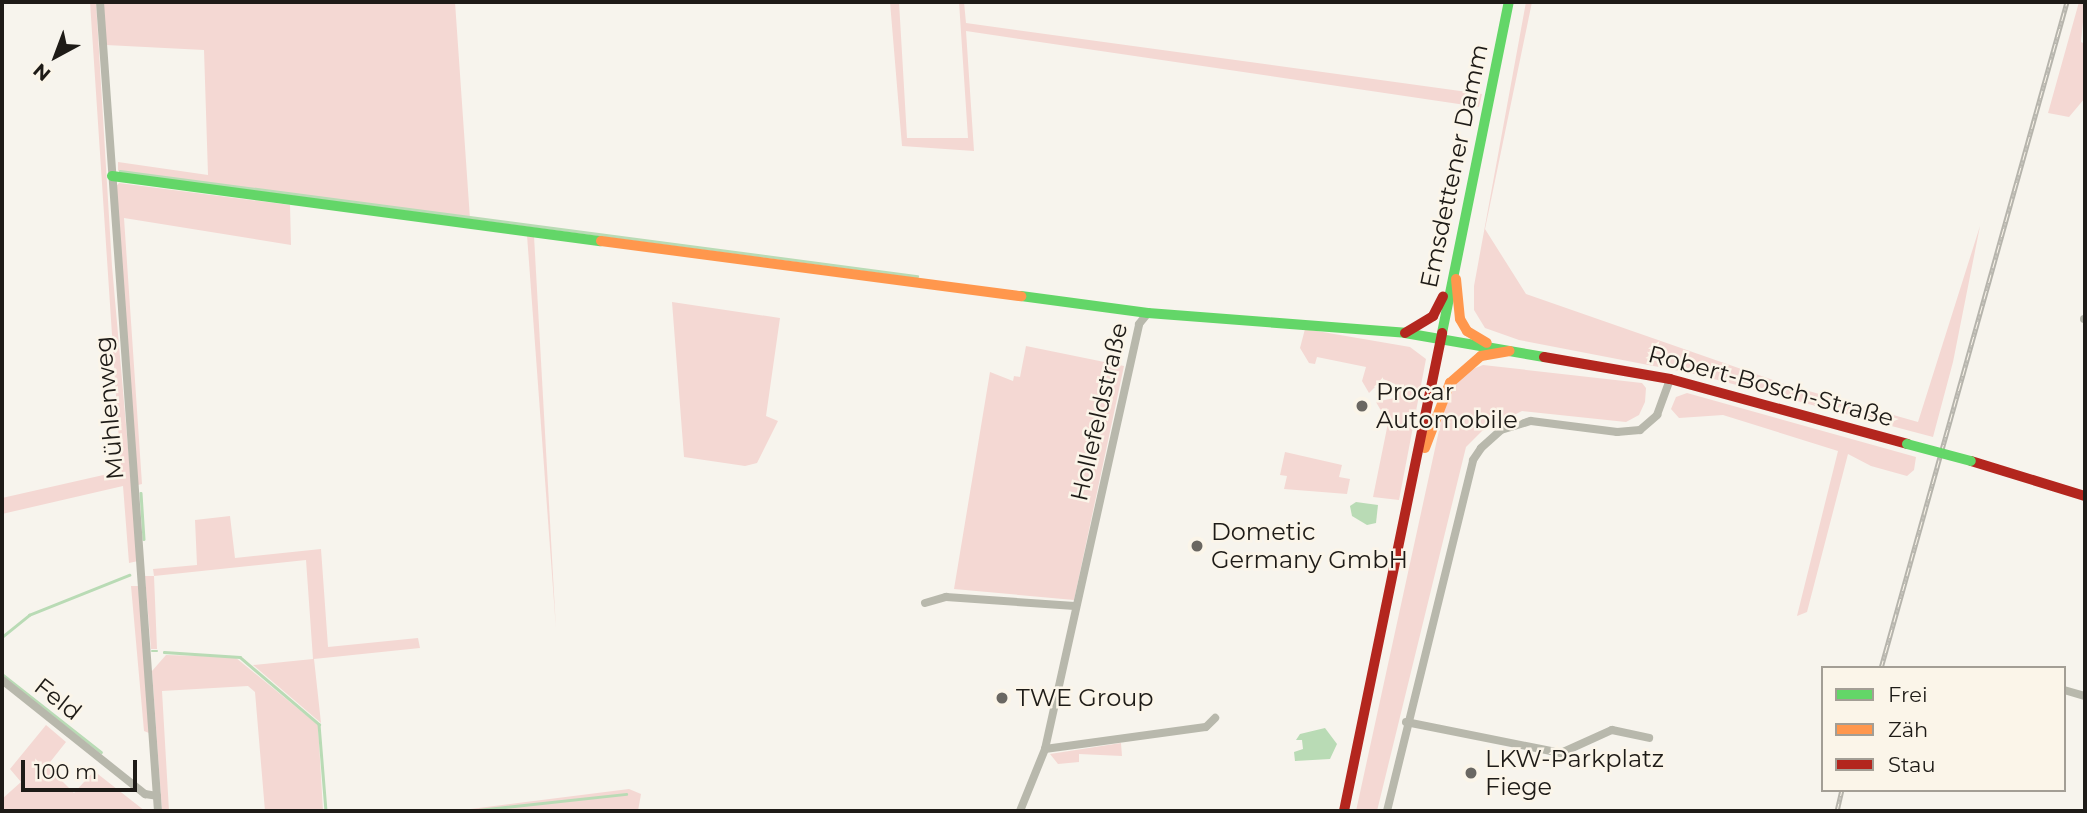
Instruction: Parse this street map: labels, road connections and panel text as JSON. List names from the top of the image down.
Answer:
{
  "streets": {
    "street": [
      "Emsdettener Damm",
      "Robert-Bosch-Straße",
      "Mühlenweg",
      "Hollefeldstraße",
      "Feld"
    ]
  },
  "crossings": [
    ["Emsdettener Damm", "Robert-Bosch-Straße"],
    ["Emsdettener Damm", "Hollefeldstraße"],
    ["Robert-Bosch-Straße", "Hollefeldstraße"],
    ["Mühlenweg", "Feld"]
  ],
  "places": [
    "Procar Automobile",
    "Dometic Germany GmbH",
    "TWE Group",
    "LKW-Parkplatz Fiege"
  ],
  "legend": ["Frei", "Zäh", "Stau"],
  "scale_bar": "100 m",
  "north": "bottom left"
}
